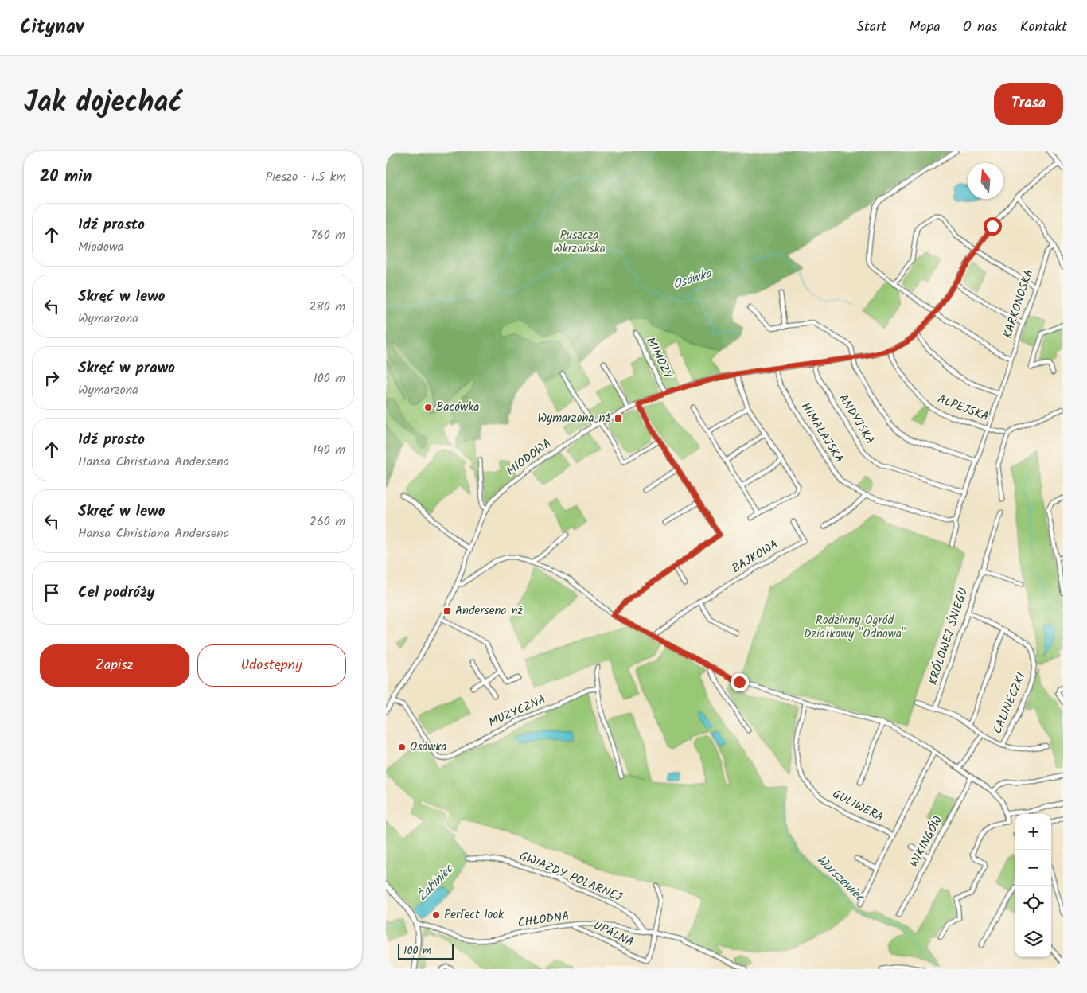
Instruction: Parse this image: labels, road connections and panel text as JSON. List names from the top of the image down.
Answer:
{
  "streets": {
    "street": [
      "KARKONOSKA",
      "MIMOZY",
      "ALPEJSKA",
      "ANDYJSKA",
      "HIMALAJSKA",
      "MIODOWA",
      "BAJKOWA",
      "KRÓLOWEJ ŚNIEGU",
      "CALINECZKI",
      "MUZYCZNA",
      "GULIWERA",
      "WIKINGÓW",
      "GWIAZDY POLARNEJ",
      "CHŁODNA",
      "UPALNA"
    ]
  },
  "crossings": [
    ["KARKONOSKA", "ALPEJSKA"],
    ["MIMOZY", "MIODOWA"],
    ["ALPEJSKA", "MIODOWA"],
    ["ANDYJSKA", "MIODOWA"],
    ["HIMALAJSKA", "MIODOWA"],
    ["MIODOWA", "MUZYCZNA"],
    ["KRÓLOWEJ ŚNIEGU", "CALINECZKI"],
    ["GWIAZDY POLARNEJ", "CHŁODNA"],
    ["GWIAZDY POLARNEJ", "UPALNA"],
    ["CHŁODNA", "UPALNA"]
  ],
  "water": ["Osówka", "Warszewiec", "Żabiniec"],
  "parks": ["Puszcza Wkrzańska", "Rodzinny Ogród Działkowy \"Odnowa\""],
  "places": {
    "other": ["Bacówka", "Osówka", "Perfect look"],
    "transit": ["Wymarzona nż", "Andersena nż"]
  },
  "scale_bar": "100 m",
  "north": "top",
  "page": {
    "header": "Citynav",
    "nav": [
      "Start",
      "Mapa",
      "O nas",
      "Kontakt"
    ],
    "title": "Jak dojechać",
    "buttons": [
      "Trasa",
      ["Zapisz", "Udostępnij"]
    ],
    "heading": ["20 min", "Pieszo · 1.5 km"],
    "list": [
      ["Idź prosto", "Miodowa", "760 m"],
      ["Skręć w lewo", "Wymarzona", "280 m"],
      ["Skręć w prawo", "Wymarzona", "100 m"],
      ["Idź prosto", "Hansa Christiana Andersena", "140 m"],
      ["Skręć w lewo", "Hansa Christiana Andersena", "260 m"],
      "Cel podróży"
    ],
    "map_buttons": ["+", "−"],
    "scale": "100 m"
  }
}
